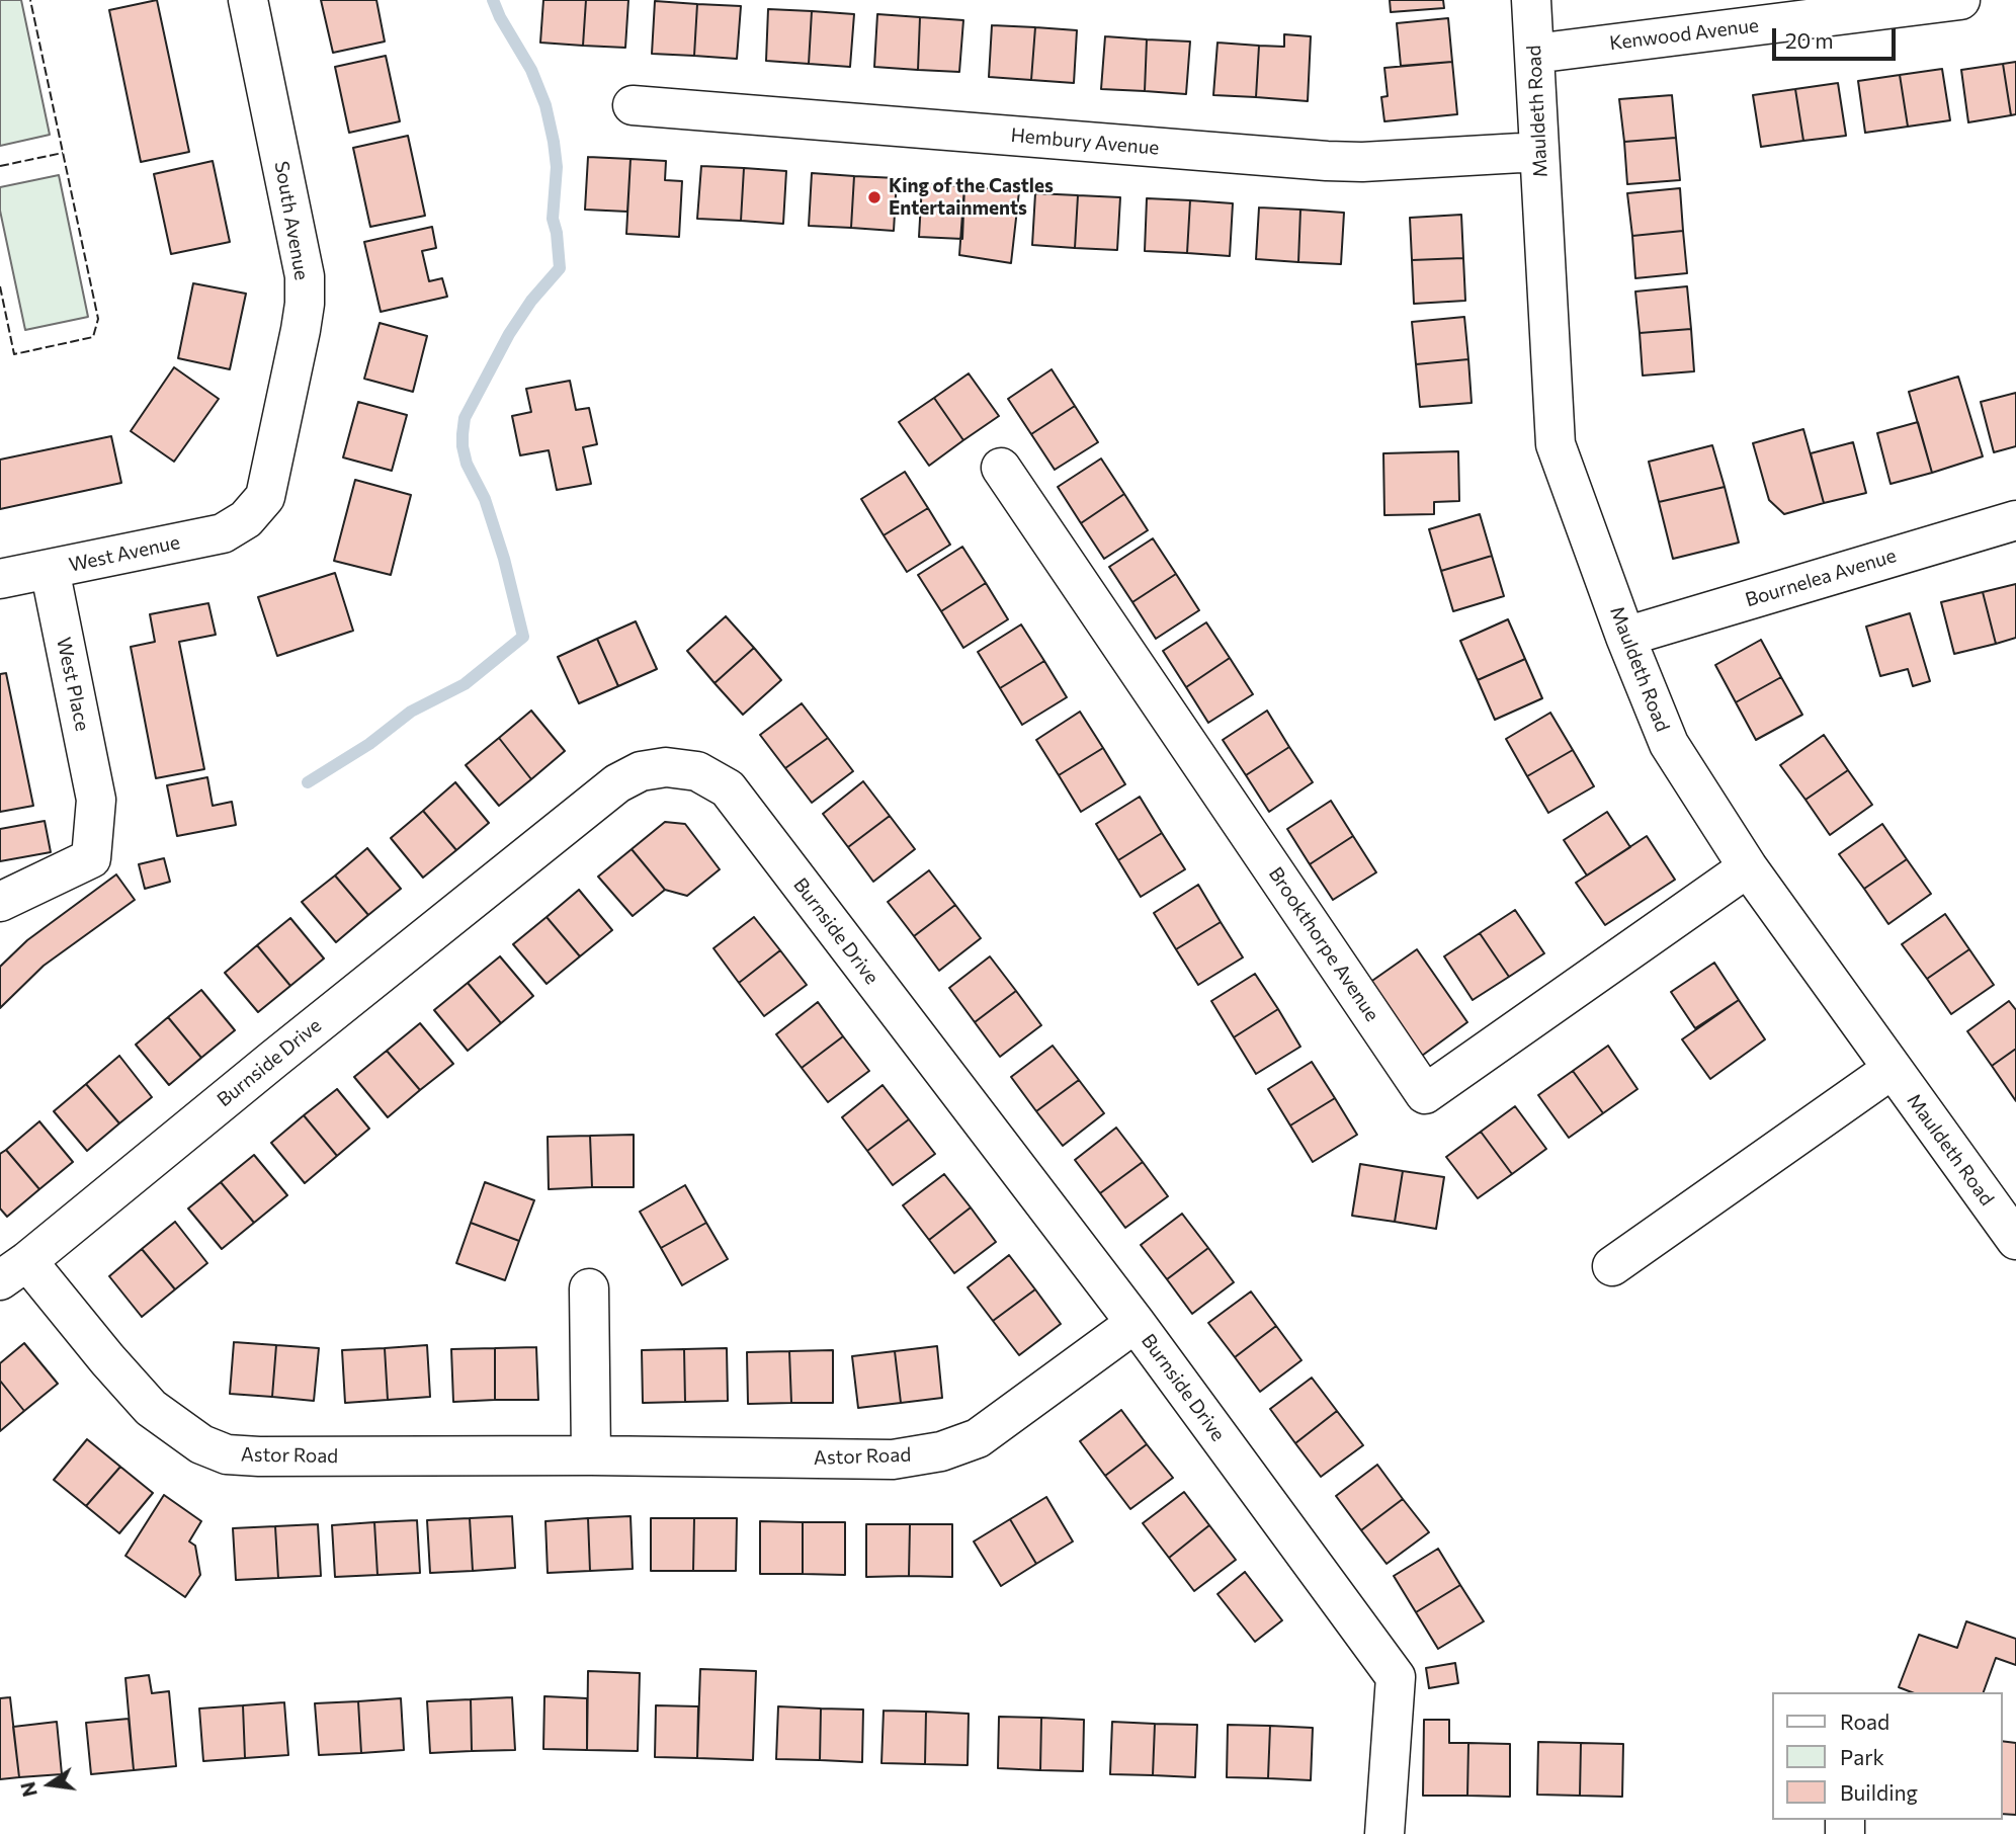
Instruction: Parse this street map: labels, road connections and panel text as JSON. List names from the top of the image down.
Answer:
{
  "streets": {
    "street": [
      "Kenwood Avenue",
      "Mauldeth Road",
      "Hembury Avenue",
      "South Avenue",
      "West Avenue",
      "Bournelea Avenue",
      "West Place",
      "Burnside Drive",
      "Brookthorpe Avenue",
      "Astor Road"
    ]
  },
  "crossings": [
    ["Kenwood Avenue", "Mauldeth Road"],
    ["Mauldeth Road", "Hembury Avenue"],
    ["Mauldeth Road", "Bournelea Avenue"],
    ["Mauldeth Road", "Brookthorpe Avenue"],
    ["South Avenue", "West Avenue"],
    ["West Avenue", "West Place"],
    ["Burnside Drive", "Astor Road"]
  ],
  "places": ["King of the Castles Entertainments"],
  "legend": ["Road", "Park", "Building"],
  "scale_bar": "20 m",
  "north": "left"
}
